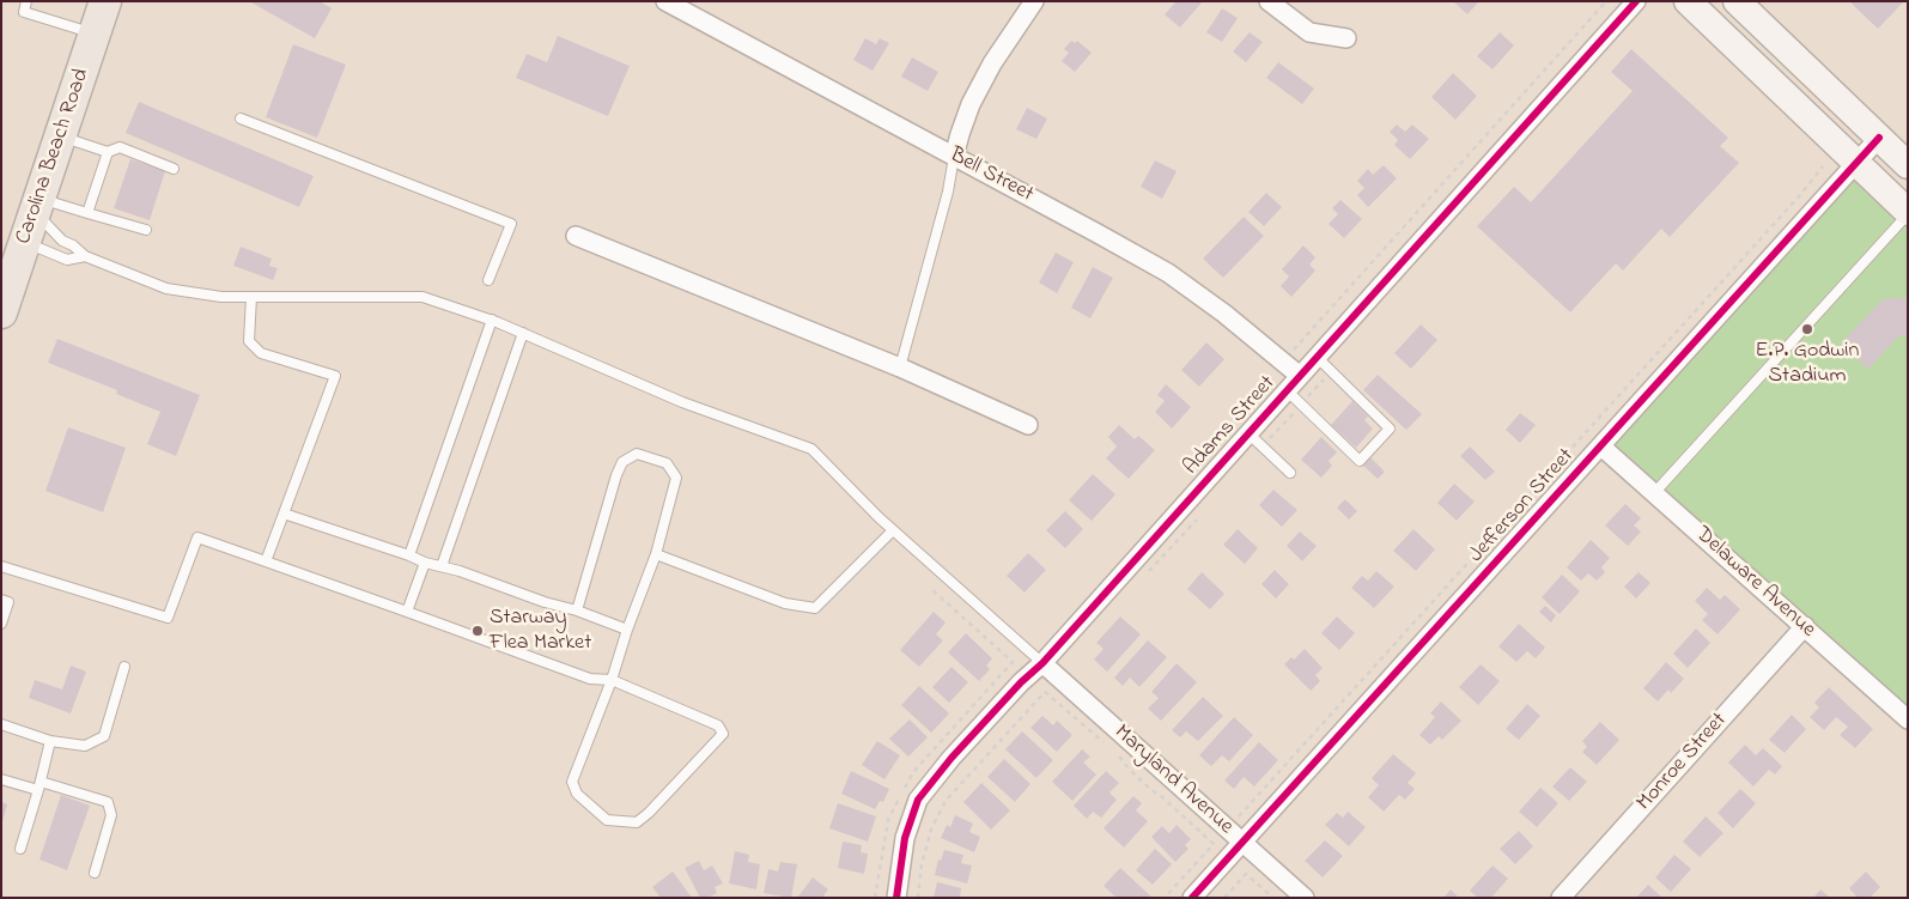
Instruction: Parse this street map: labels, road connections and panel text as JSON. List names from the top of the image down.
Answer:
{
  "streets": {
    "highway": ["Carolina Beach Road"],
    "street": [
      "Bell Street",
      "Adams Street",
      "Jefferson Street",
      "Delaware Avenue",
      "Monroe Street",
      "Maryland Avenue"
    ]
  },
  "crossings": [
    ["Bell Street", "Adams Street"],
    ["Adams Street", "Maryland Avenue"],
    ["Jefferson Street", "Delaware Avenue"],
    ["Jefferson Street", "Maryland Avenue"],
    ["Delaware Avenue", "Monroe Street"]
  ],
  "places": ["E.P. Godwin Stadium", "Starway Flea Market"]
}
